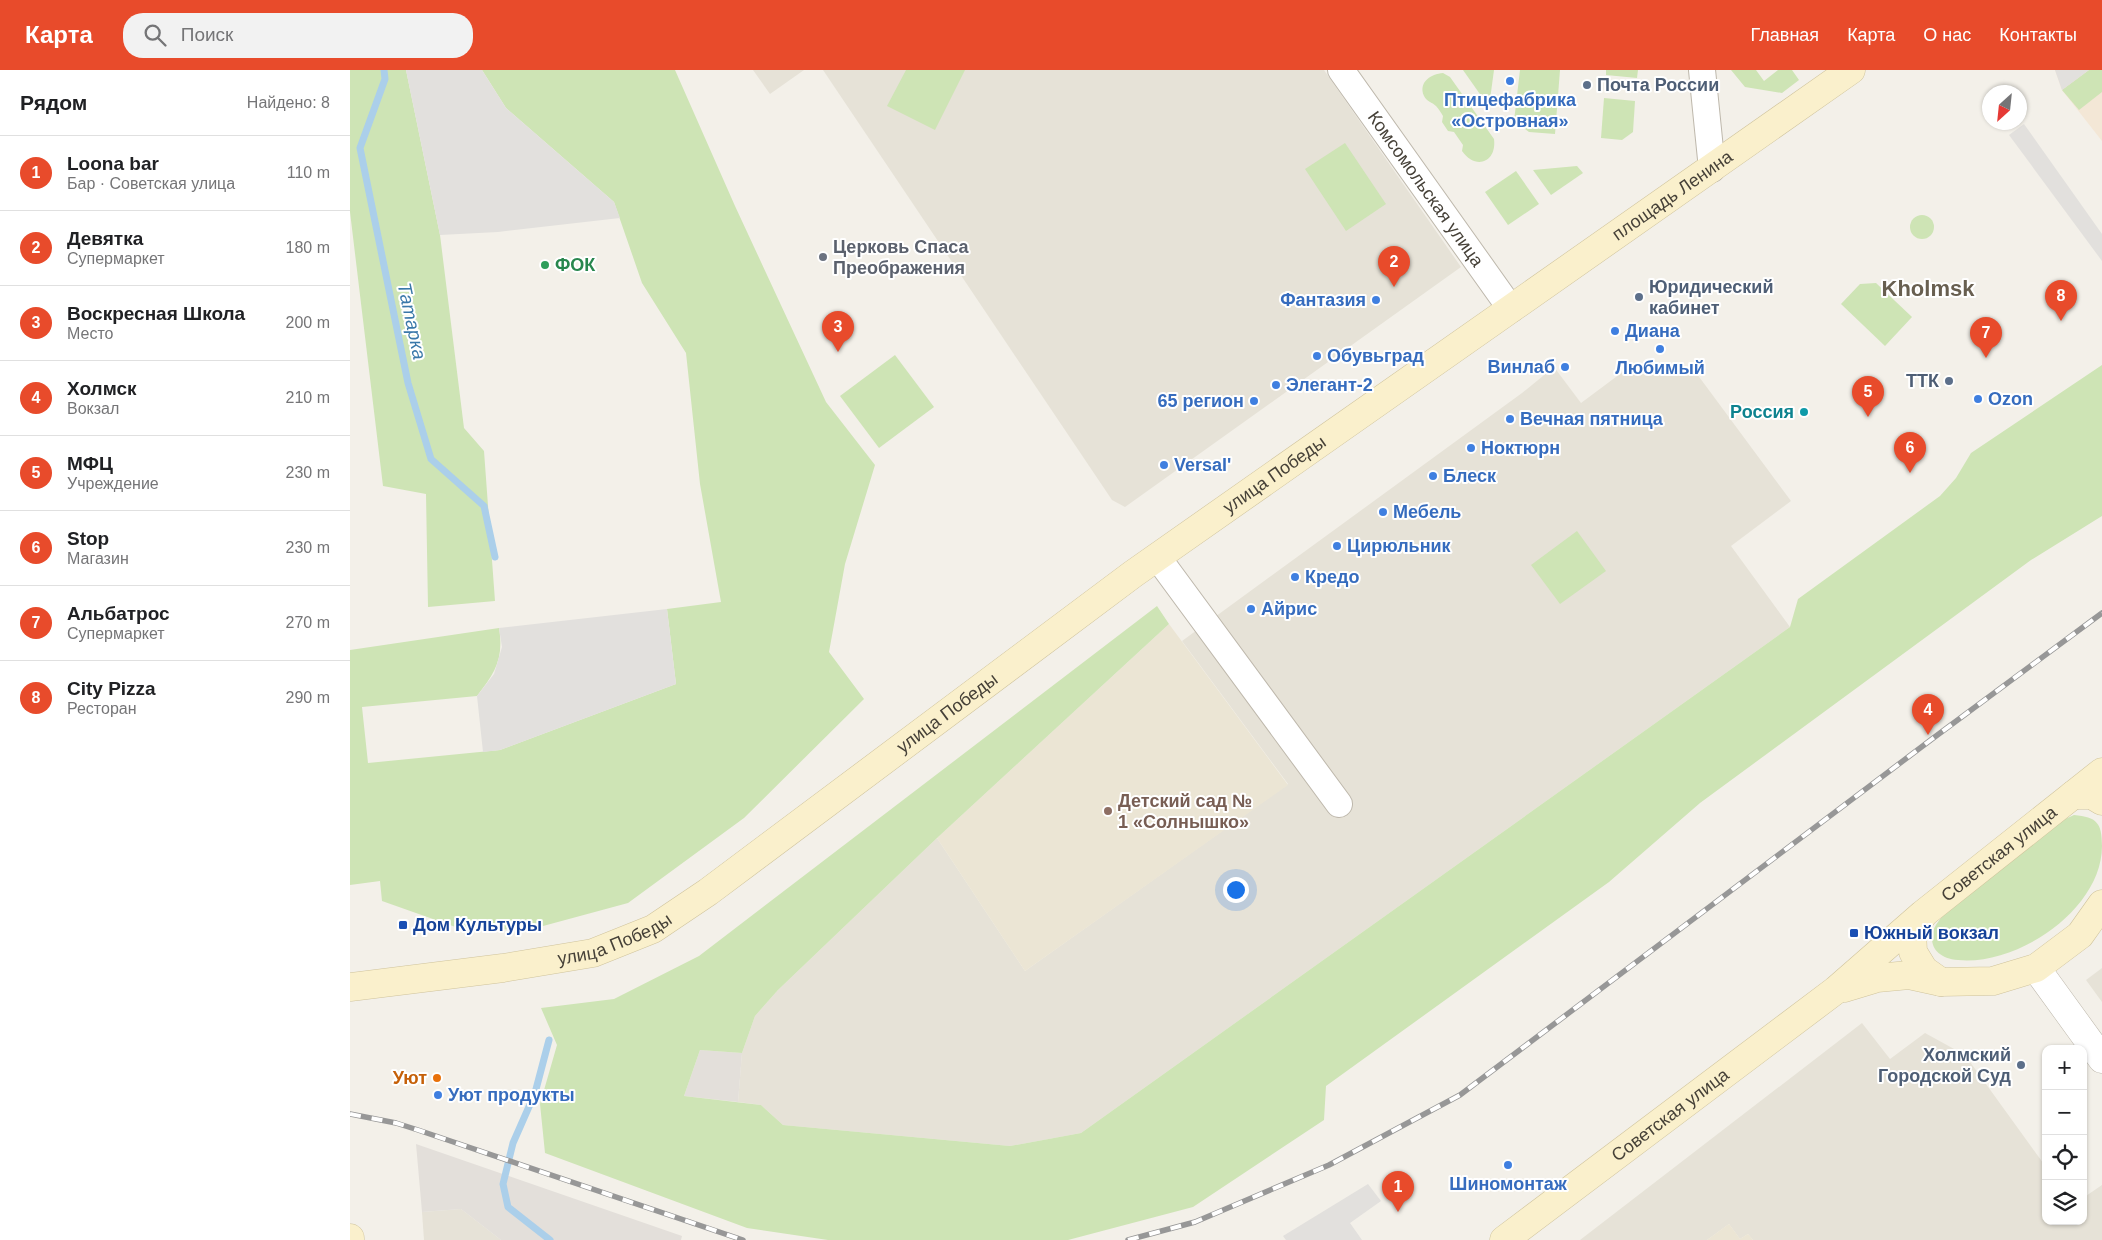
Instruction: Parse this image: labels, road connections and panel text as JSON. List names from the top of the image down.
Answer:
{
  "streets": {
    "main road": ["площадь Ленина", "улица Победы", "Советская улица"],
    "street": ["Комсомольская улица"]
  },
  "crossings": [
    ["Комсомольская улица", "площадь Ленина"],
    ["Комсомольская улица", "улица Победы"],
    ["площадь Ленина", "улица Победы"]
  ],
  "districts": ["Kholmsk"],
  "water": ["Татарка"],
  "places": {
    "other": [
      "Птицефабрика «Островная»",
      "Почта России",
      "Церковь Спаса Преображения",
      "ФОК",
      "Юридический кабинет",
      "Фантазия",
      "Диана",
      "Любимый",
      "Обувьград",
      "Винлаб",
      "ТТК",
      "Элегант-2",
      "Ozon",
      "65 регион",
      "Россия",
      "Вечная пятница",
      "Ноктюрн",
      "Versal'",
      "Блеск",
      "Мебель",
      "Цирюльник",
      "Кредо",
      "Айрис",
      "Детский сад № 1 «Солнышко»",
      "Холмский Городской Суд",
      "Уют",
      "Уют продукты",
      "Шиномонтаж"
    ],
    "transit": ["Дом Культуры", "Южный вокзал"]
  },
  "north": "bottom left",
  "page": {
    "header": "Карта",
    "search": "Поиск",
    "nav": [
      "Главная",
      "Карта",
      "О нас",
      "Контакты"
    ],
    "heading": ["Рядом", "Найдено: 8"],
    "list": [
      {
        "mark": "1",
        "name": "Loona bar",
        "note": "Бар · Советская улица",
        "value": "110 m"
      },
      {
        "mark": "2",
        "name": "Девятка",
        "note": "Супермаркет",
        "value": "180 m"
      },
      {
        "mark": "3",
        "name": "Воскресная Школа",
        "note": "Место",
        "value": "200 m"
      },
      {
        "mark": "4",
        "name": "Холмск",
        "note": "Вокзал",
        "value": "210 m"
      },
      {
        "mark": "5",
        "name": "МФЦ",
        "note": "Учреждение",
        "value": "230 m"
      },
      {
        "mark": "6",
        "name": "Stop",
        "note": "Магазин",
        "value": "230 m"
      },
      {
        "mark": "7",
        "name": "Альбатрос",
        "note": "Супермаркет",
        "value": "270 m"
      },
      {
        "mark": "8",
        "name": "City Pizza",
        "note": "Ресторан",
        "value": "290 m"
      }
    ],
    "pins": [
      "2",
      "8",
      "3",
      "7",
      "5",
      "6",
      "4",
      "1"
    ],
    "map_buttons": ["+", "−"]
  }
}
